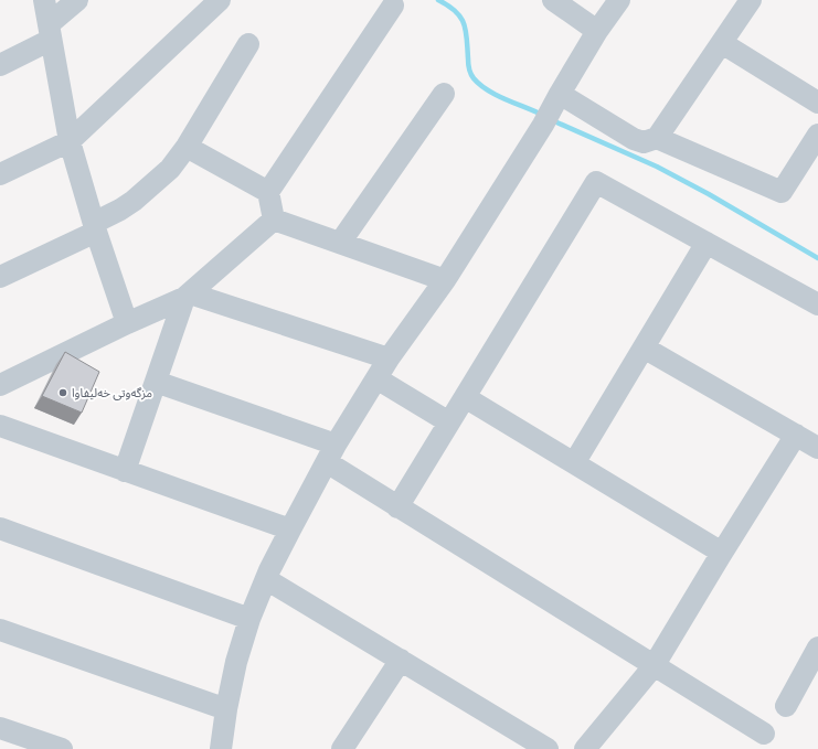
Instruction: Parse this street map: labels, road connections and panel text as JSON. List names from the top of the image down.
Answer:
{
  "places": ["مزگەوتی خەلیفاوا"]
}
